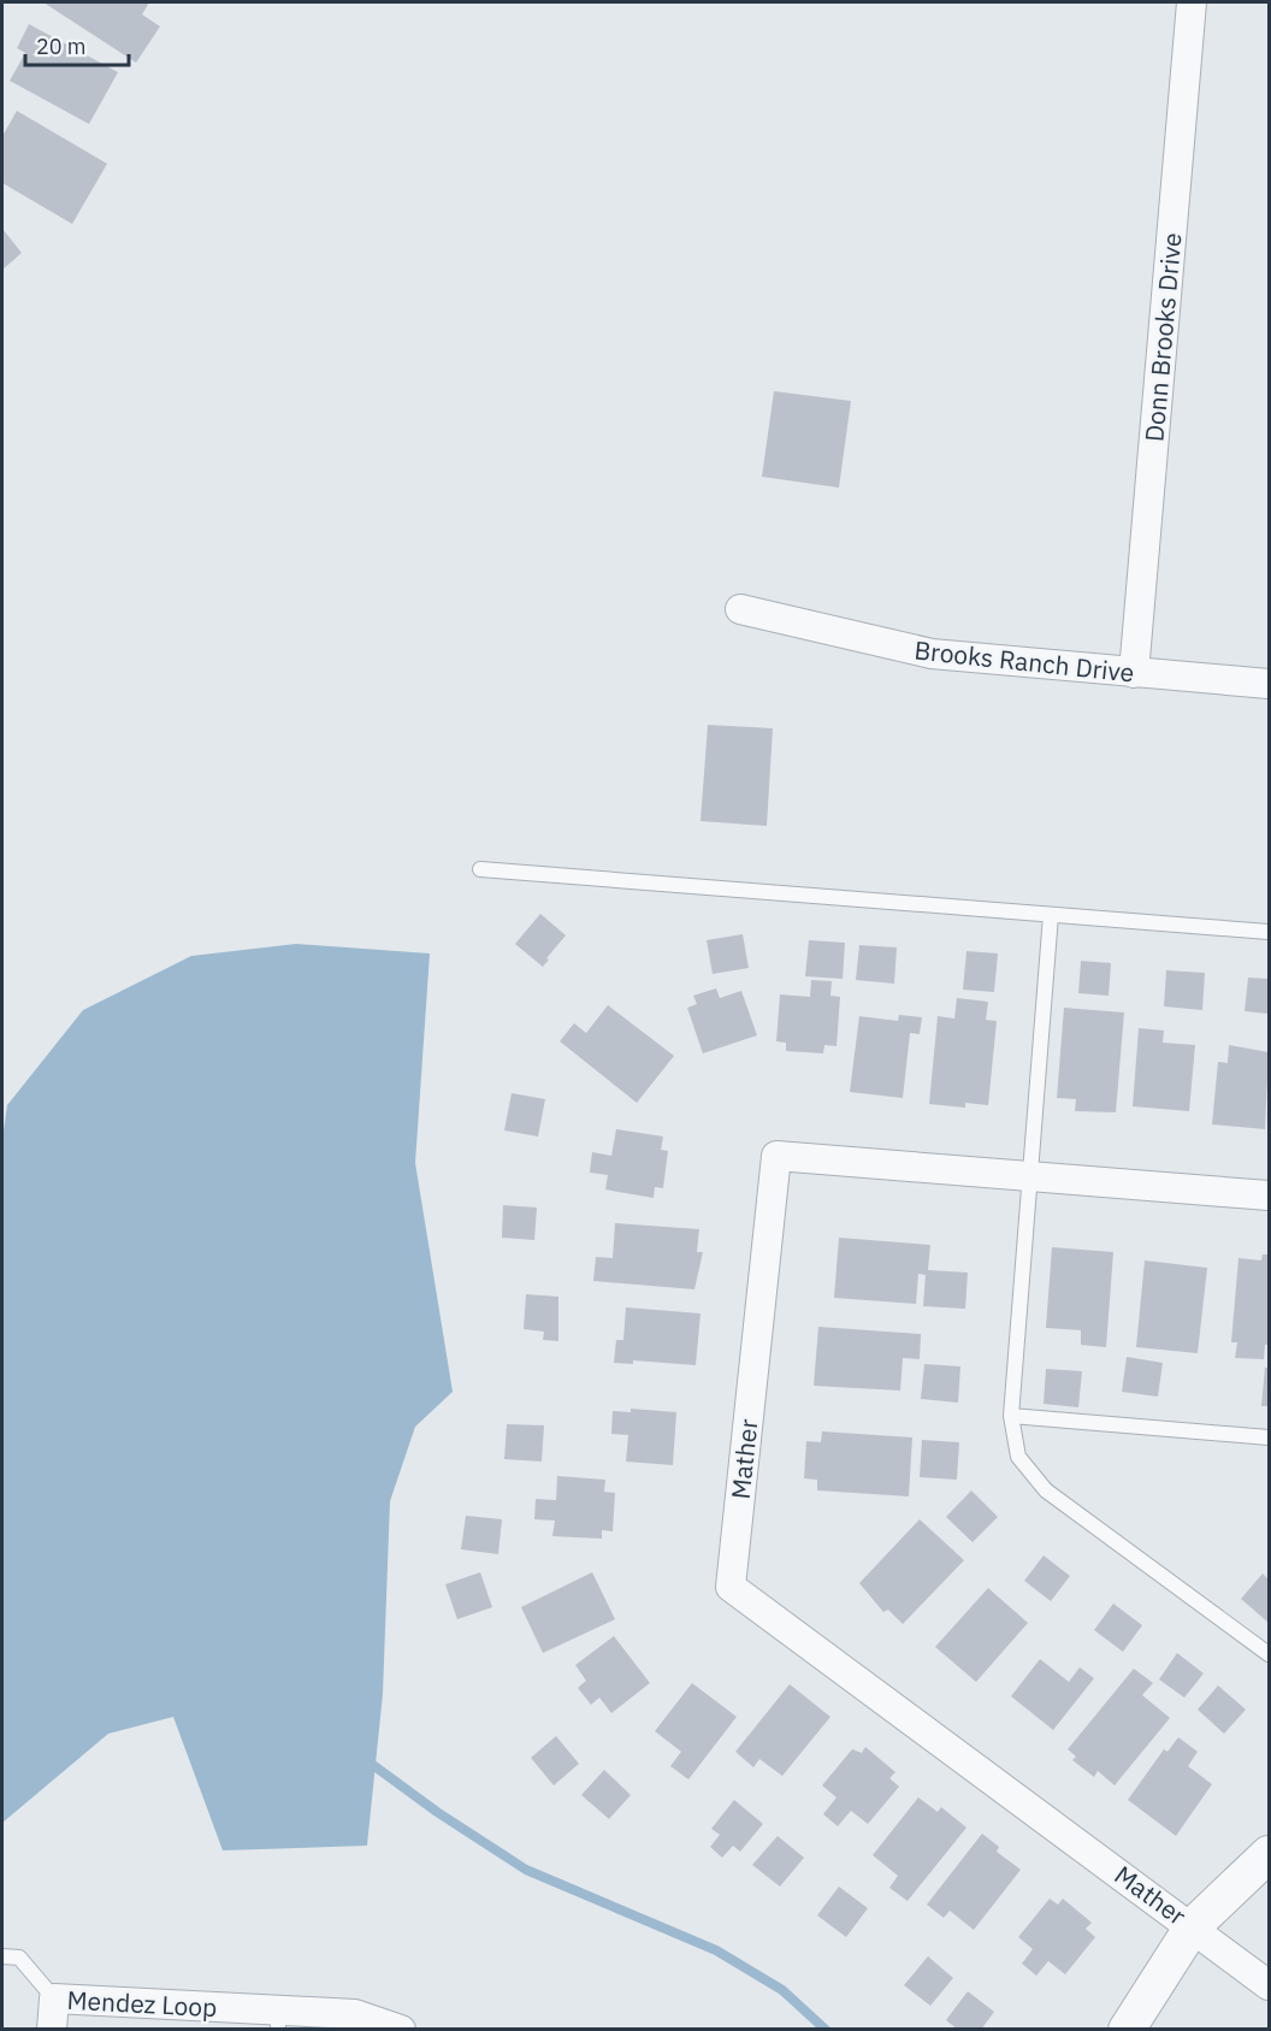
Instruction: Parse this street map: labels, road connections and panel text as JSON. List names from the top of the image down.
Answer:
{
  "streets": {
    "street": [
      "Donn Brooks Drive",
      "Brooks Ranch Drive",
      "Mather",
      "Mendez Loop"
    ]
  },
  "crossings": [
    ["Donn Brooks Drive", "Brooks Ranch Drive"]
  ],
  "scale_bar": "20 m"
}
